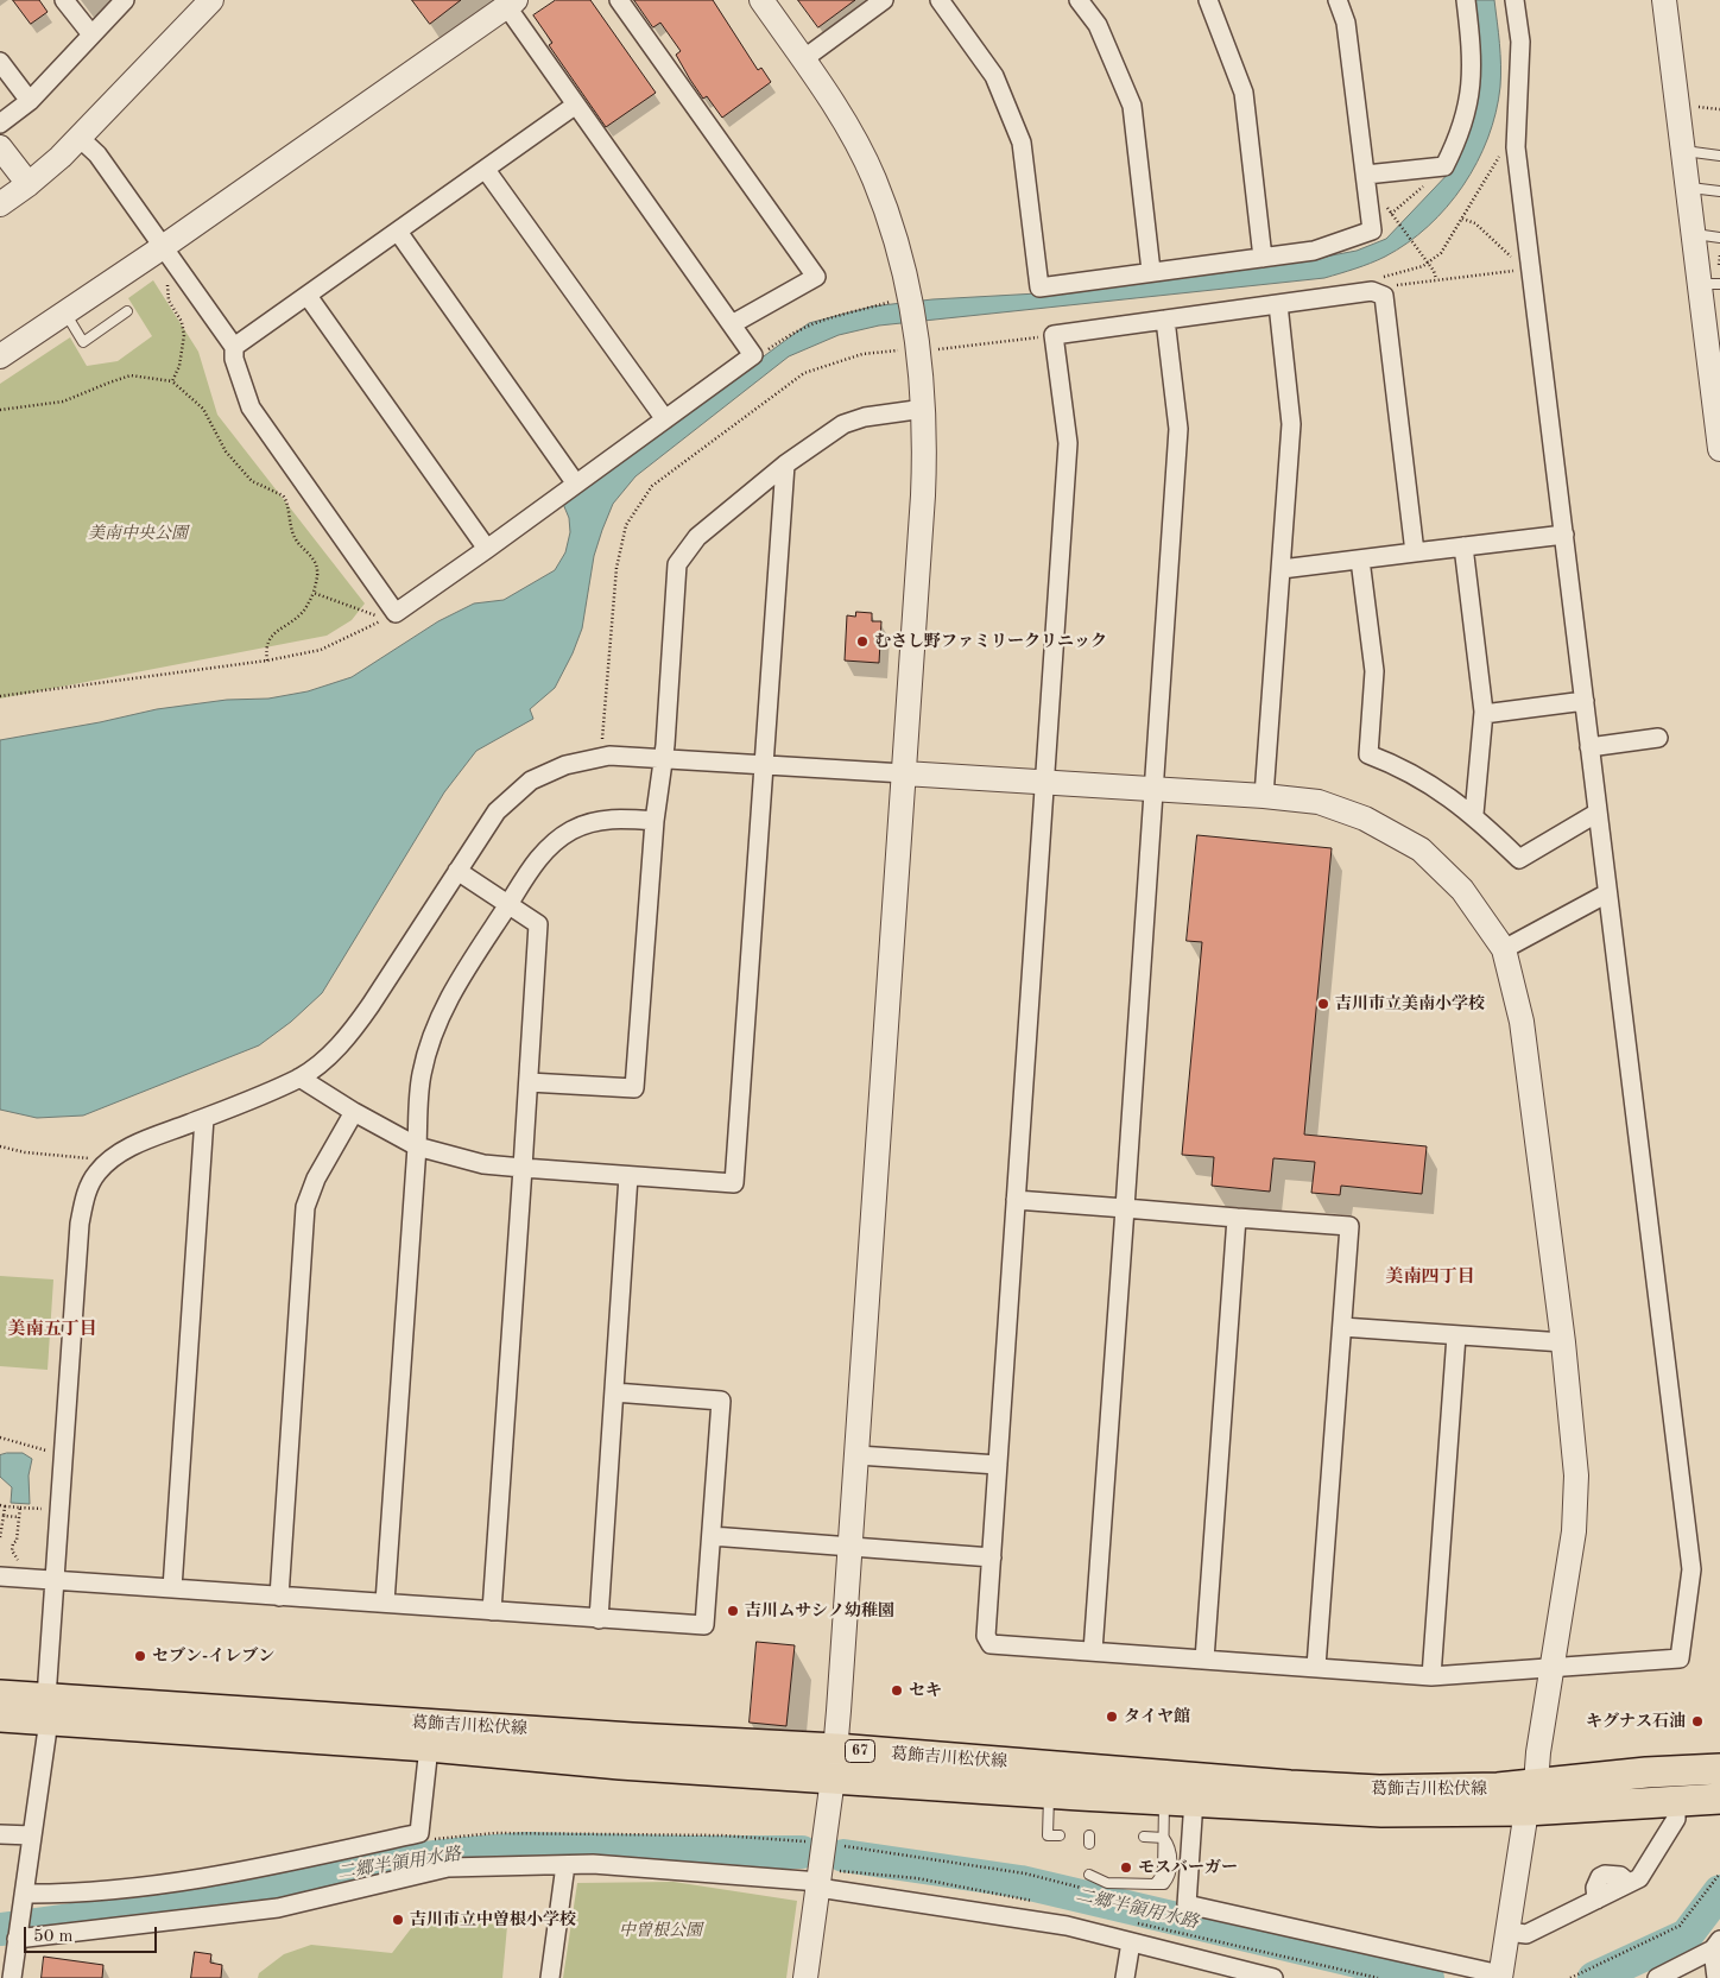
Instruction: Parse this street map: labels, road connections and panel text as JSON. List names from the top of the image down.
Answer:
{
  "streets": {
    "main road": ["葛飾吉川松伏線", "67"]
  },
  "districts": ["美南四丁目", "美南五丁目"],
  "water": ["二郷半領用水路"],
  "parks": ["美南中央公園", "中曽根公園"],
  "places": [
    "むさし野ファミリークリニック",
    "吉川市立美南小学校",
    "吉川ムサシノ幼稚園",
    "セブン-イレブン",
    "セキ",
    "タイヤ館",
    "キグナス石油",
    "モスバーガー",
    "吉川市立中曽根小学校"
  ],
  "scale_bar": "50 m"
}
